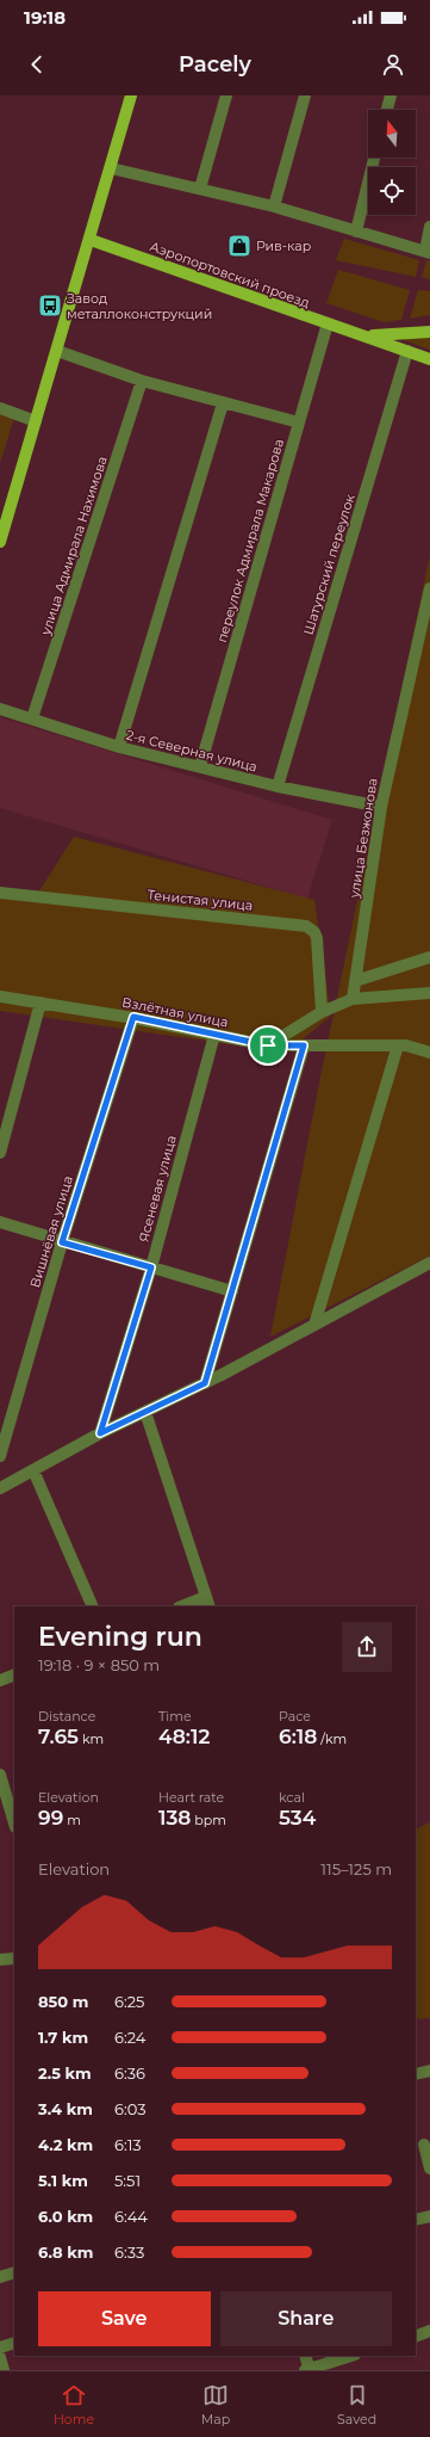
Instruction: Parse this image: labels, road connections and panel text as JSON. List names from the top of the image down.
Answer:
{
  "streets": {
    "main road": ["Аэропортовский проезд"],
    "street": [
      "переулок Адмирала Макарова",
      "улица Адмирала Нахимова",
      "Шатурский переулок",
      "2-я Северная улица",
      "улица Безжонова",
      "Тенистая улица",
      "Взлётная улица",
      "Ясеневая улица",
      "Вишнёвая улица"
    ]
  },
  "crossings": [
    ["Аэропортовский проезд", "переулок Адмирала Макарова"],
    ["переулок Адмирала Макарова", "2-я Северная улица"],
    ["улица Адмирала Нахимова", "2-я Северная улица"],
    ["Шатурский переулок", "2-я Северная улица"],
    ["2-я Северная улица", "улица Безжонова"],
    ["Взлётная улица", "Ясеневая улица"],
    ["Взлётная улица", "Вишнёвая улица"]
  ],
  "places": {
    "shop": ["Рив-кар"],
    "bus stop": ["Завод металлоконструкций"]
  },
  "north": "top",
  "page": {
    "status": "19:18",
    "header": "Pacely",
    "heading": ["Evening run", "19:18 · 9 × 850 m"],
    "stats": [
      ["Distance", "7.65 km"],
      ["Time", "48:12"],
      ["Pace", "6:18 /km"],
      ["Elevation", "99 m"],
      ["Heart rate", "138 bpm"],
      ["kcal", "534"]
    ],
    "chart": ["Elevation", "115–125 m"],
    "list": [
      {
        "name": "850 m",
        "note": "6:25"
      },
      {
        "name": "1.7 km",
        "note": "6:24"
      },
      {
        "name": "2.5 km",
        "note": "6:36"
      },
      {
        "name": "3.4 km",
        "note": "6:03"
      },
      {
        "name": "4.2 km",
        "note": "6:13"
      },
      {
        "name": "5.1 km",
        "note": "5:51"
      },
      {
        "name": "6.0 km",
        "note": "6:44"
      },
      {
        "name": "6.8 km",
        "note": "6:33"
      }
    ],
    "buttons": ["Save", "Share"],
    "tabs": ["Home", "Map", "Saved"]
  }
}
